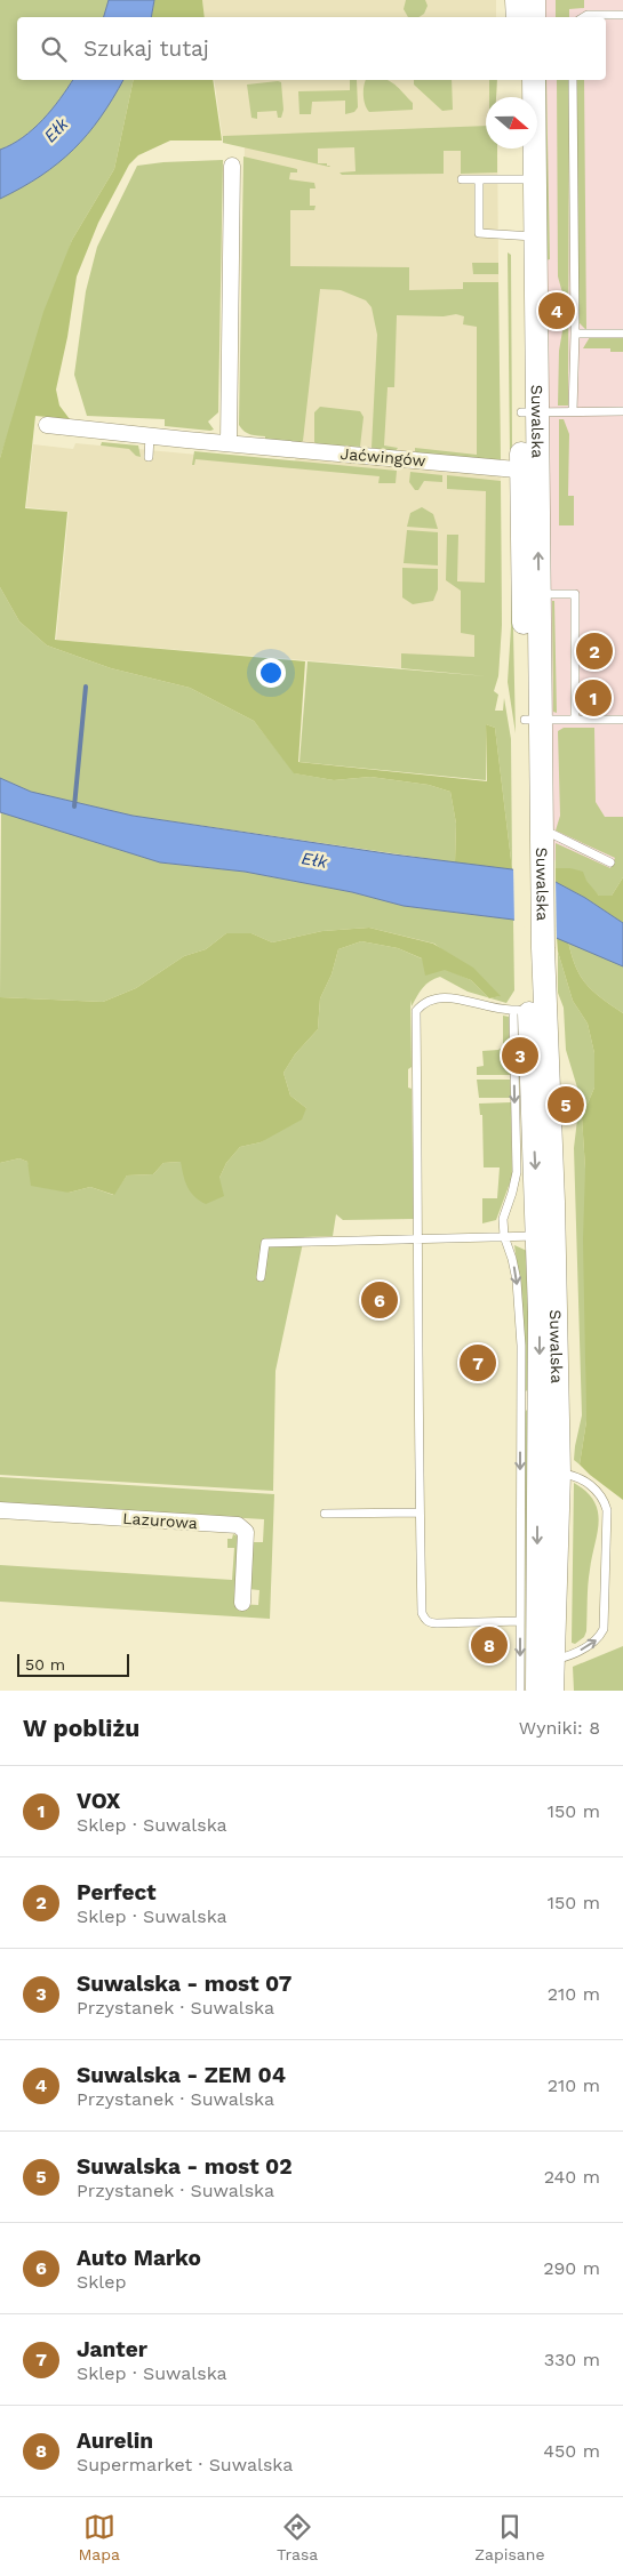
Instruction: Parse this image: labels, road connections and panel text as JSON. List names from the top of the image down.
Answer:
{
  "streets": {
    "street": ["Suwalska", "Jaćwingów", "Lazurowa"]
  },
  "crossings": [
    ["Suwalska", "Jaćwingów"]
  ],
  "water": ["Ełk"],
  "scale_bar": "50 m",
  "north": "right",
  "page": {
    "search": "Szukaj tutaj",
    "pins": [
      "4",
      "2",
      "1",
      "3",
      "5",
      "6",
      "7",
      "8"
    ],
    "scale": "50 m",
    "heading": ["W pobliżu", "Wyniki: 8"],
    "list": [
      {
        "mark": "1",
        "name": "VOX",
        "note": "Sklep · Suwalska",
        "value": "150 m"
      },
      {
        "mark": "2",
        "name": "Perfect",
        "note": "Sklep · Suwalska",
        "value": "150 m"
      },
      {
        "mark": "3",
        "name": "Suwalska - most 07",
        "note": "Przystanek · Suwalska",
        "value": "210 m"
      },
      {
        "mark": "4",
        "name": "Suwalska - ZEM 04",
        "note": "Przystanek · Suwalska",
        "value": "210 m"
      },
      {
        "mark": "5",
        "name": "Suwalska - most 02",
        "note": "Przystanek · Suwalska",
        "value": "240 m"
      },
      {
        "mark": "6",
        "name": "Auto Marko",
        "note": "Sklep",
        "value": "290 m"
      },
      {
        "mark": "7",
        "name": "Janter",
        "note": "Sklep · Suwalska",
        "value": "330 m"
      },
      {
        "mark": "8",
        "name": "Aurelin",
        "note": "Supermarket · Suwalska",
        "value": "450 m"
      }
    ],
    "nav": ["Mapa", "Trasa", "Zapisane"]
  }
}
